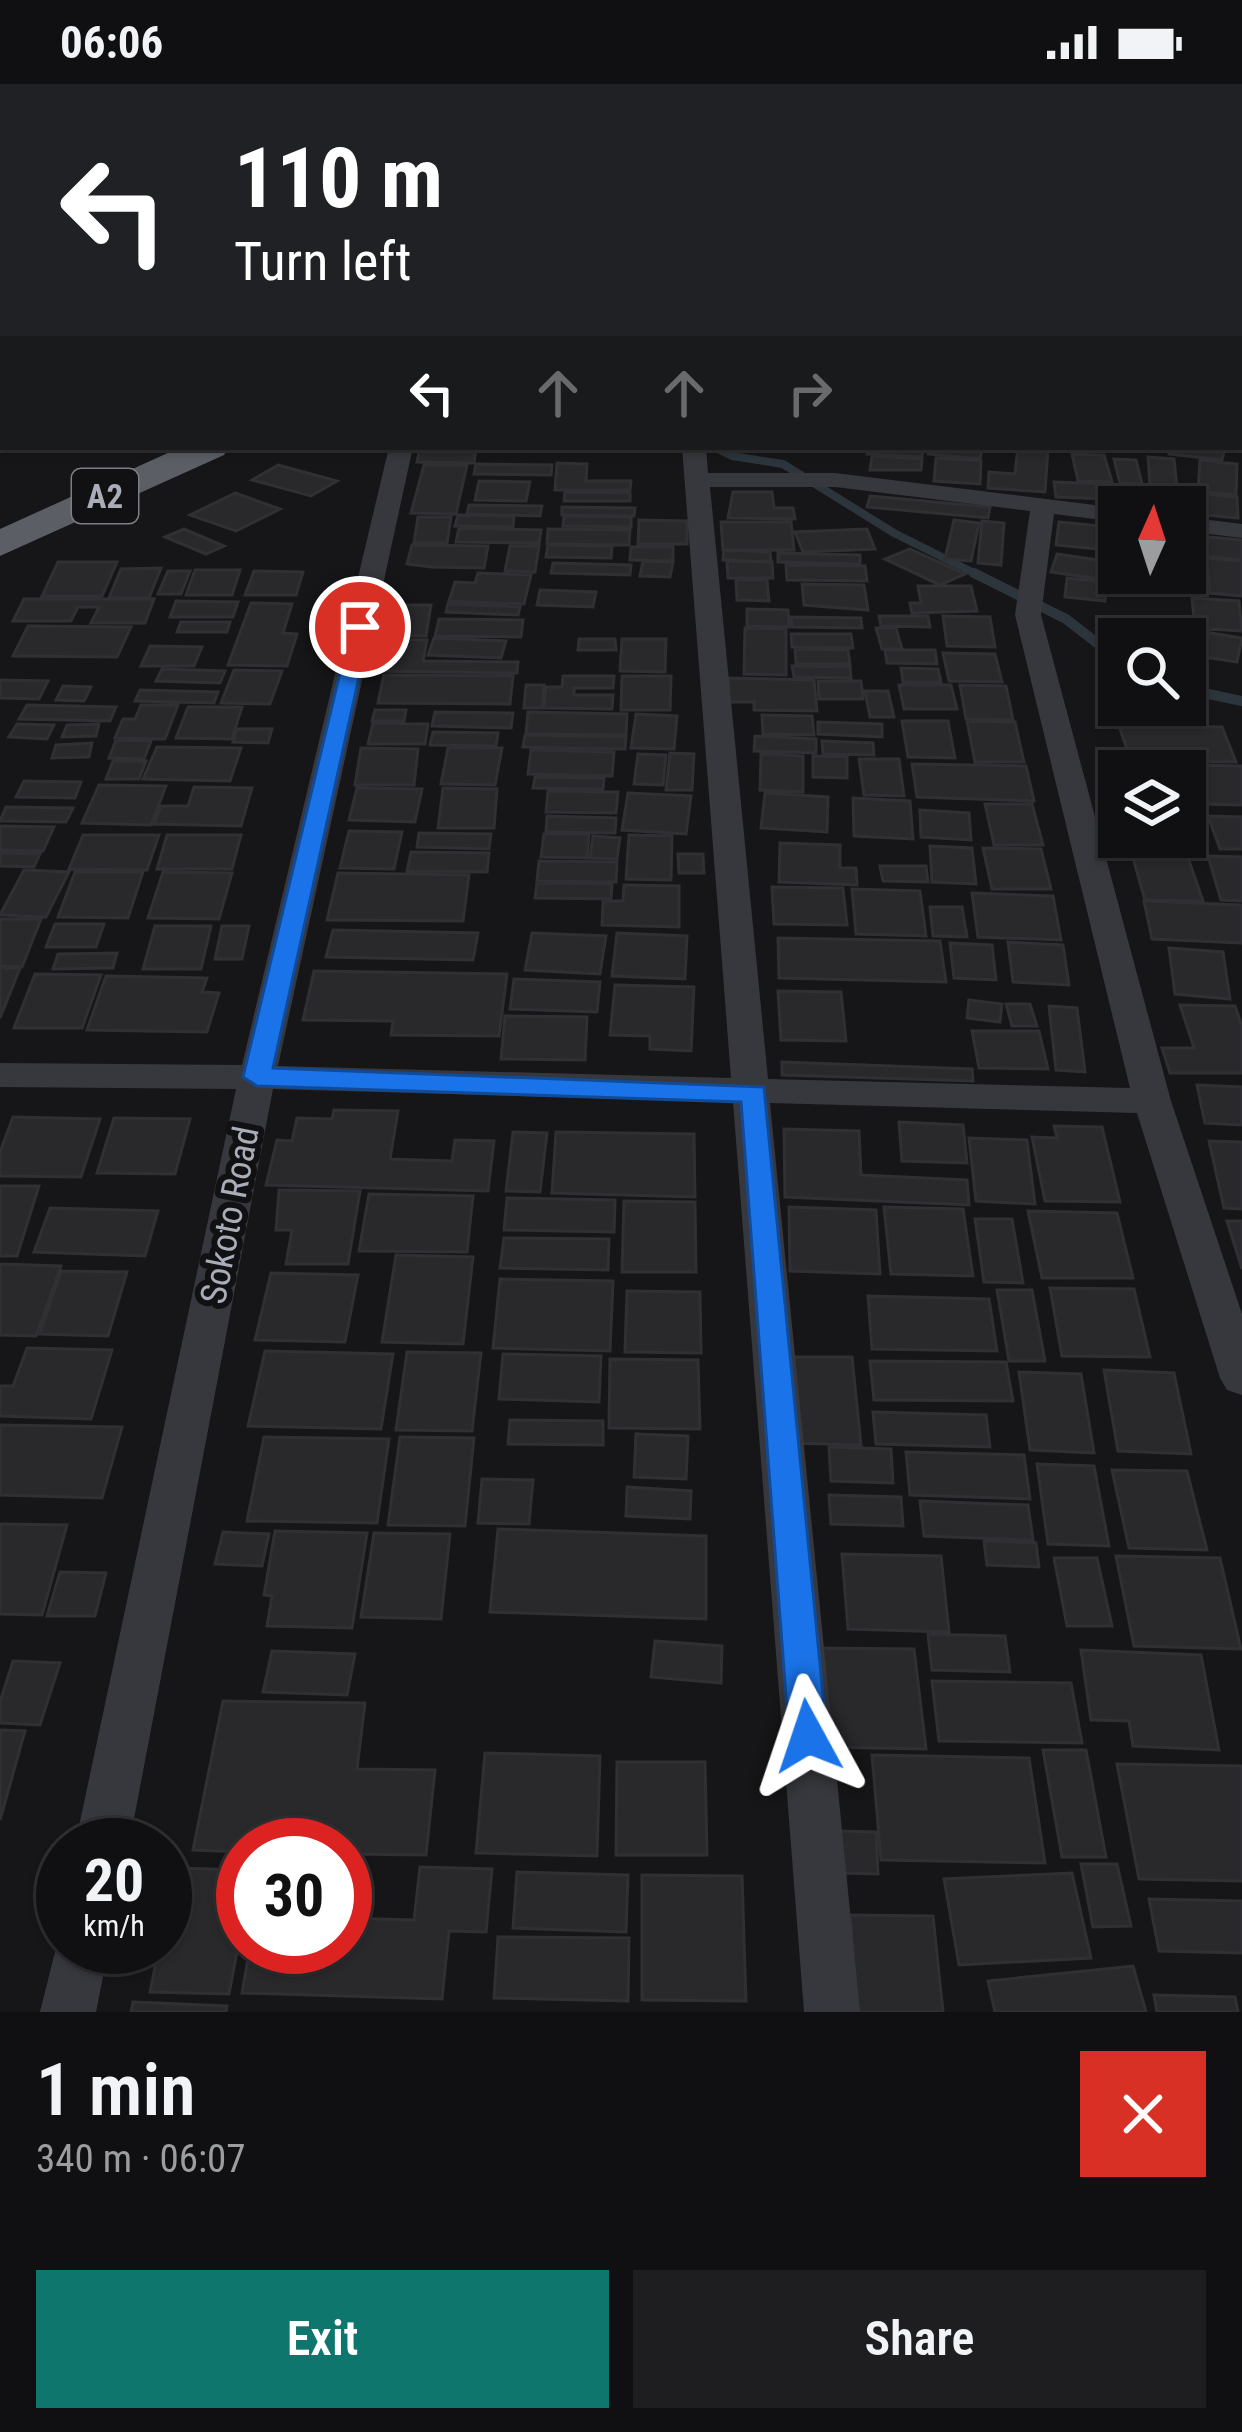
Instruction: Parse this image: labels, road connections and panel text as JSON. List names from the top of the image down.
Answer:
{
  "streets": {
    "highway": ["A2"],
    "street": ["Sokoto Road"]
  },
  "north": "top",
  "page": {
    "status": "06:06",
    "turn": ["110 m", "Turn left"],
    "speed": "20 km/h",
    "limit": "30",
    "heading": ["1 min", "340 m · 06:07"],
    "buttons": ["Exit", "Share"]
  }
}
